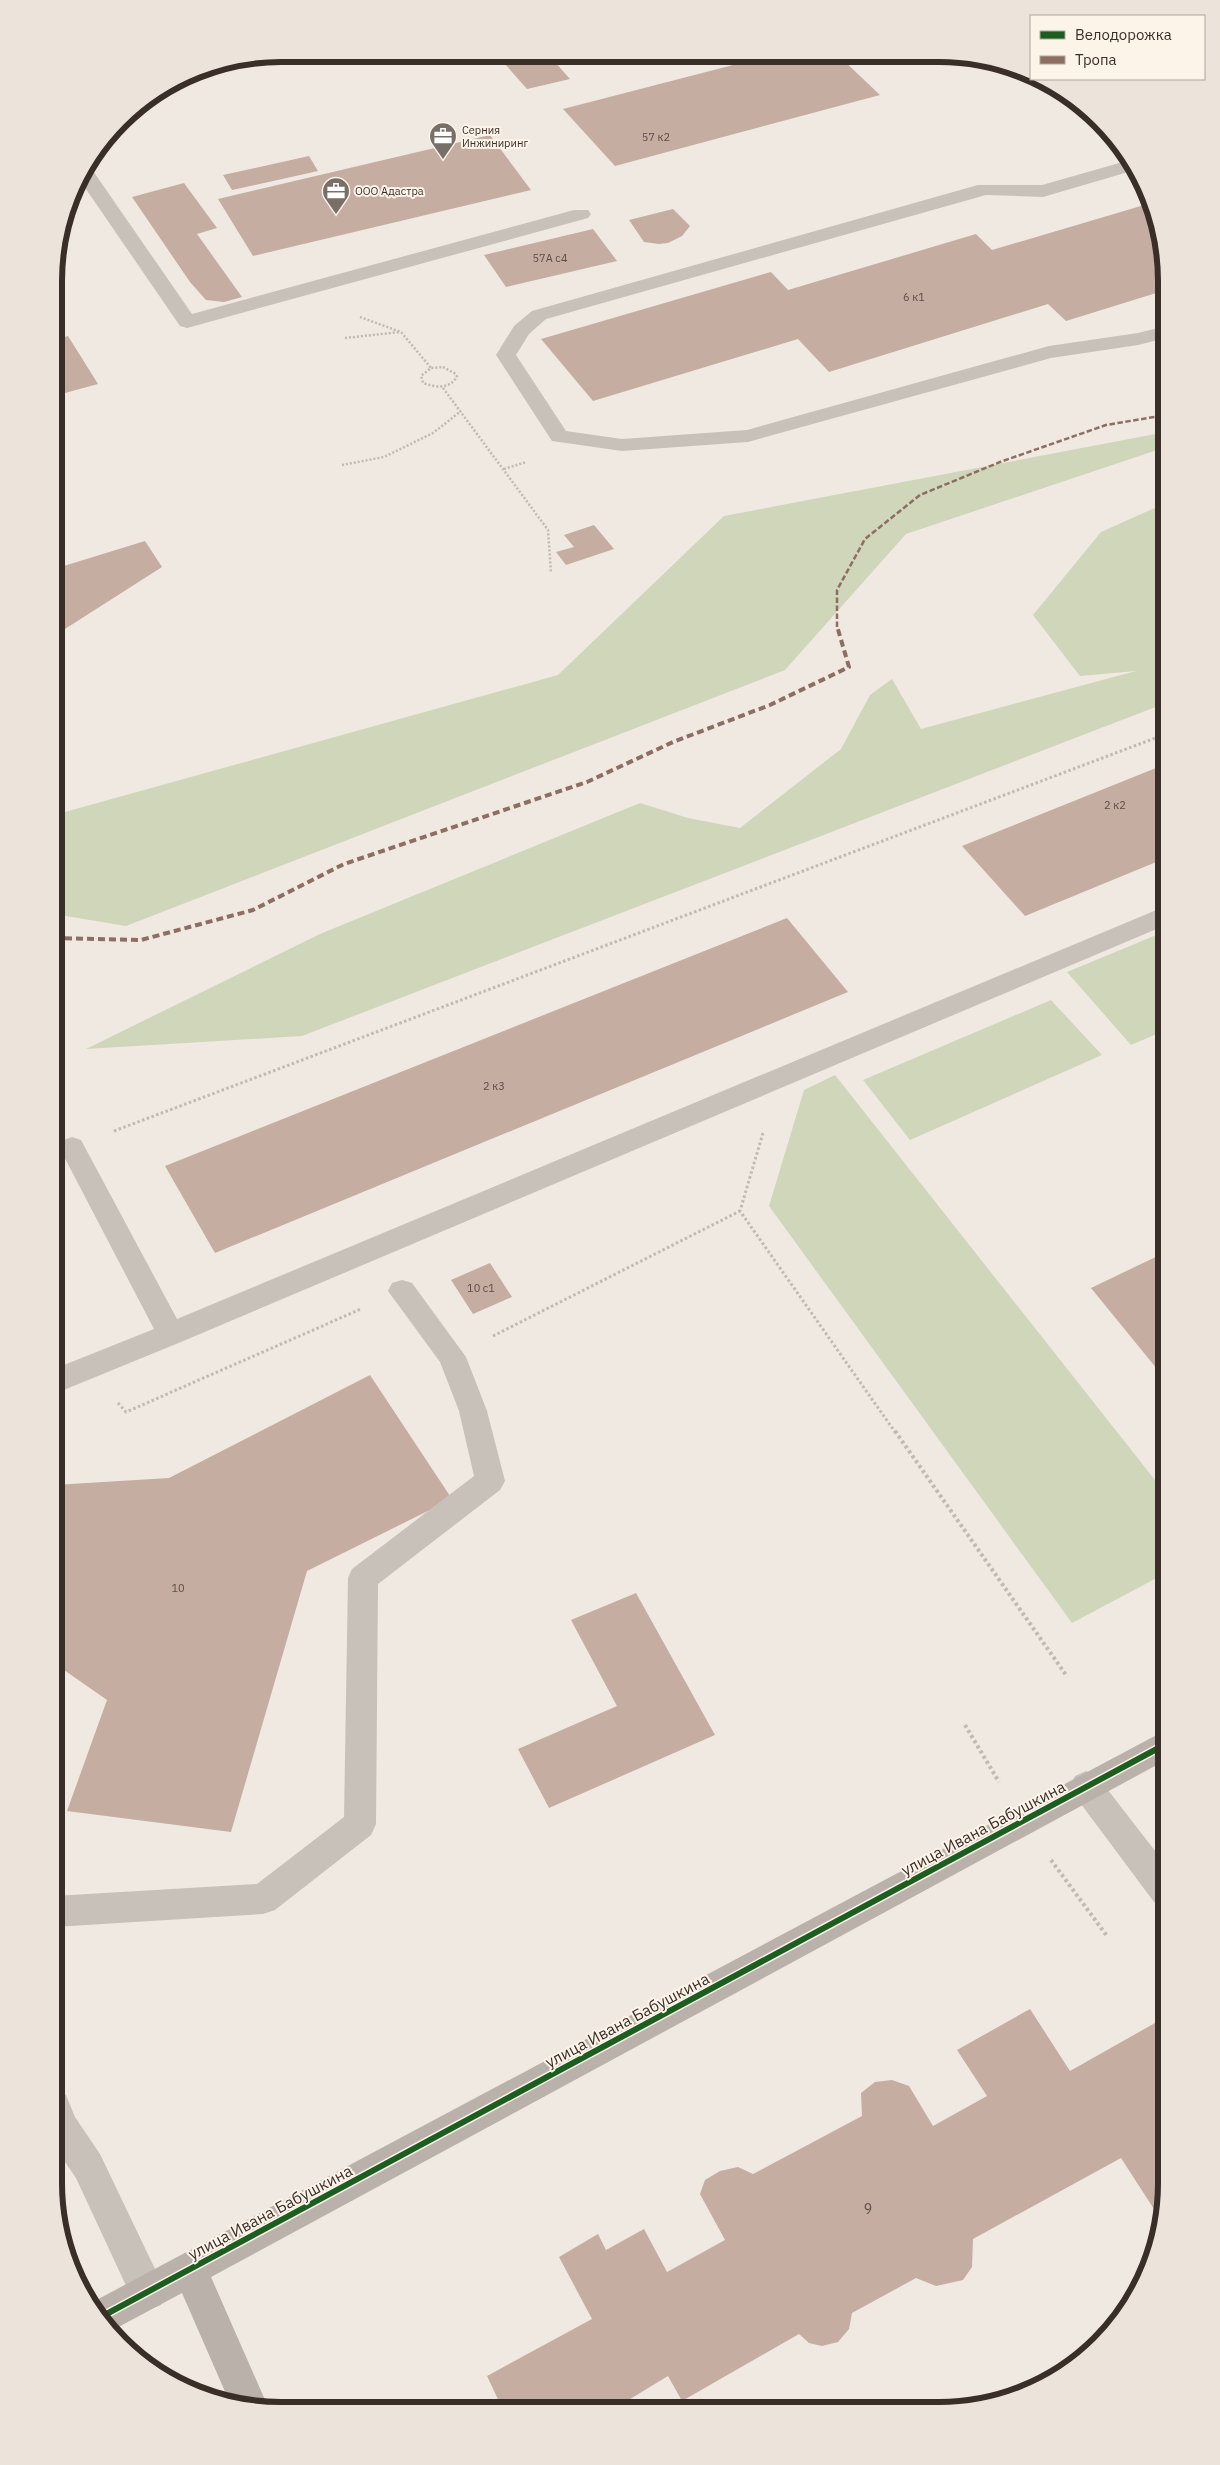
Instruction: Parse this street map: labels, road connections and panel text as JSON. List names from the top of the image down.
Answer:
{
  "streets": {
    "street": ["улица Ивана Бабушкина"]
  },
  "places": {
    "office": ["Серния Инжиниринг", "ООО Адастра"]
  },
  "house_numbers": [
    "57 к2",
    "57А с4",
    "6 к1",
    "2 к2",
    "2 к3",
    "10 c1",
    "10",
    "9"
  ],
  "legend": ["Велодорожка", "Тропа"]
}
